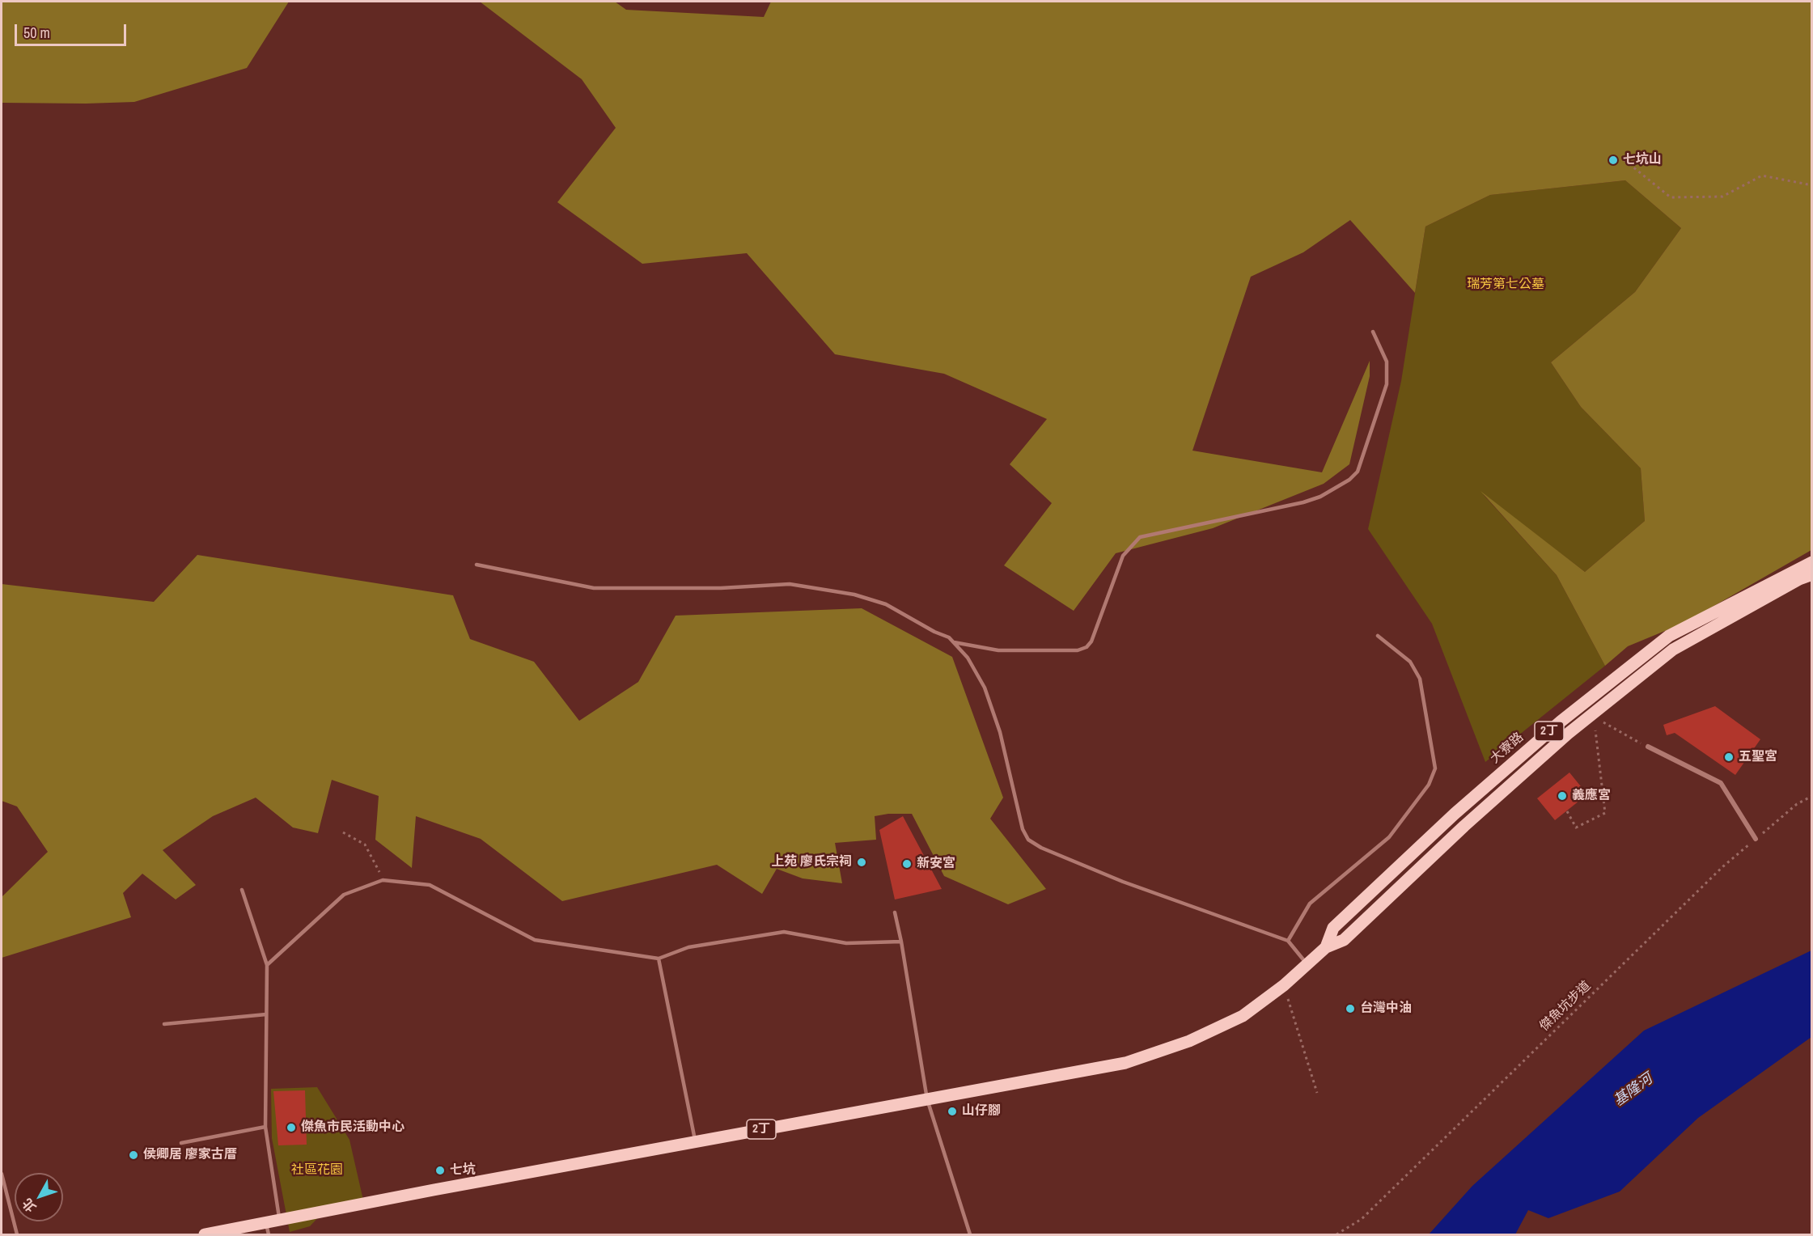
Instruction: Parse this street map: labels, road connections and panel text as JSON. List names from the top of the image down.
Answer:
{
  "streets": {
    "main road": ["2丁", "大寮路"],
    "path": ["傑魚坑步道"]
  },
  "crossings": [
    ["2丁", "大寮路"]
  ],
  "water": ["基隆河"],
  "parks": ["瑞芳第七公墓", "社區花園"],
  "places": [
    "七坑山",
    "五聖宮",
    "義應宮",
    "上苑 廖氏宗祠",
    "新安宮",
    "台灣中油",
    "山仔腳",
    "傑魚市民活動中心",
    "侯卿居 廖家古厝",
    "七坑"
  ],
  "scale_bar": "50 m",
  "north": "bottom left"
}
